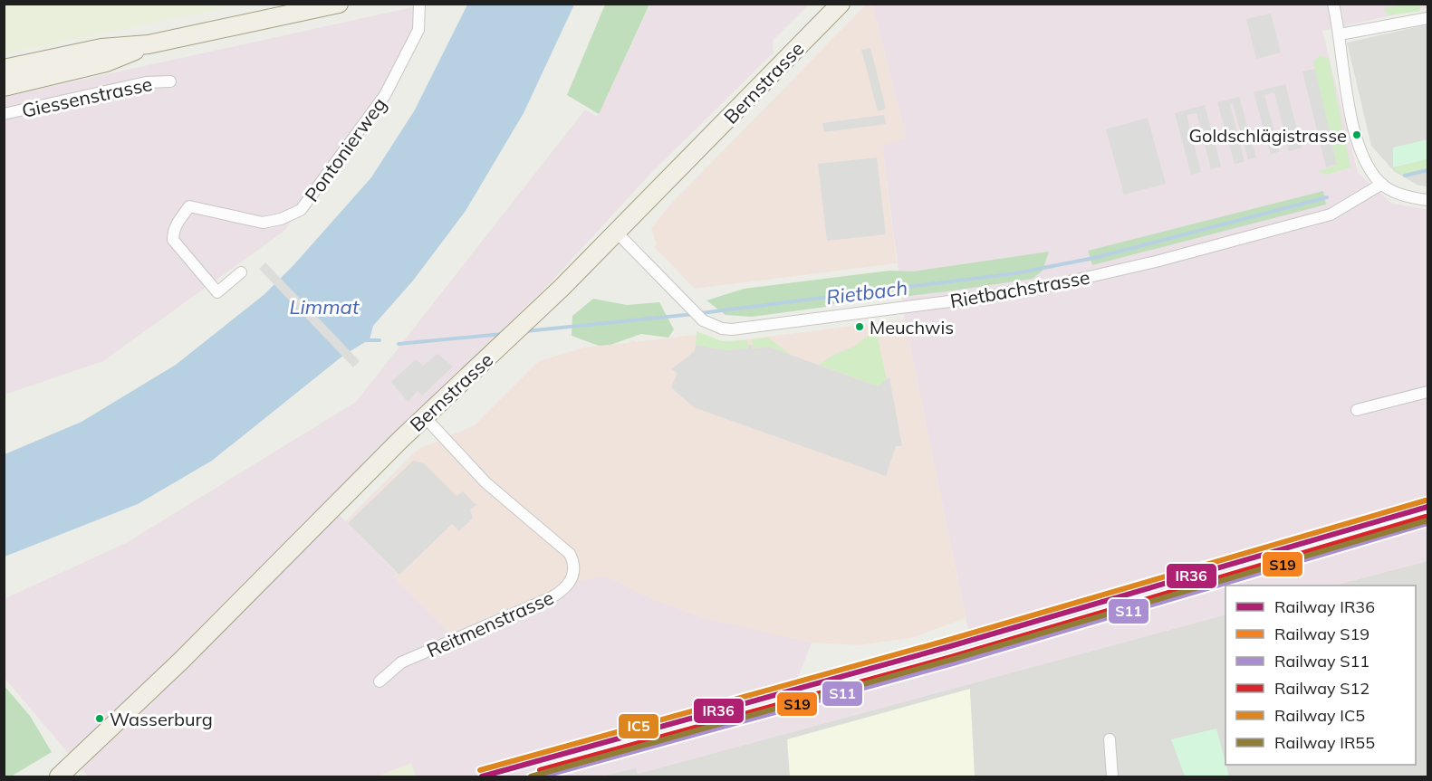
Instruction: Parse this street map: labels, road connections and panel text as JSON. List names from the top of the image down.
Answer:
{
  "streets": {
    "main road": ["Bernstrasse"],
    "street": [
      "Giessenstrasse",
      "Pontonierweg",
      "Rietbachstrasse",
      "Reitmenstrasse"
    ]
  },
  "crossings": [
    ["Bernstrasse", "Rietbachstrasse"],
    ["Bernstrasse", "Reitmenstrasse"]
  ],
  "water": ["Rietbach", "Limmat"],
  "places": ["Goldschlägistrasse", "Meuchwis", "Wasserburg"],
  "lines": [
    "rail line IC5",
    "rail line IR36",
    "rail line S12",
    "rail line IR55",
    "rail line S19",
    "rail line S11"
  ],
  "legend": [
    "Railway IR36",
    "Railway S19",
    "Railway S11",
    "Railway S12",
    "Railway IC5",
    "Railway IR55"
  ]
}
